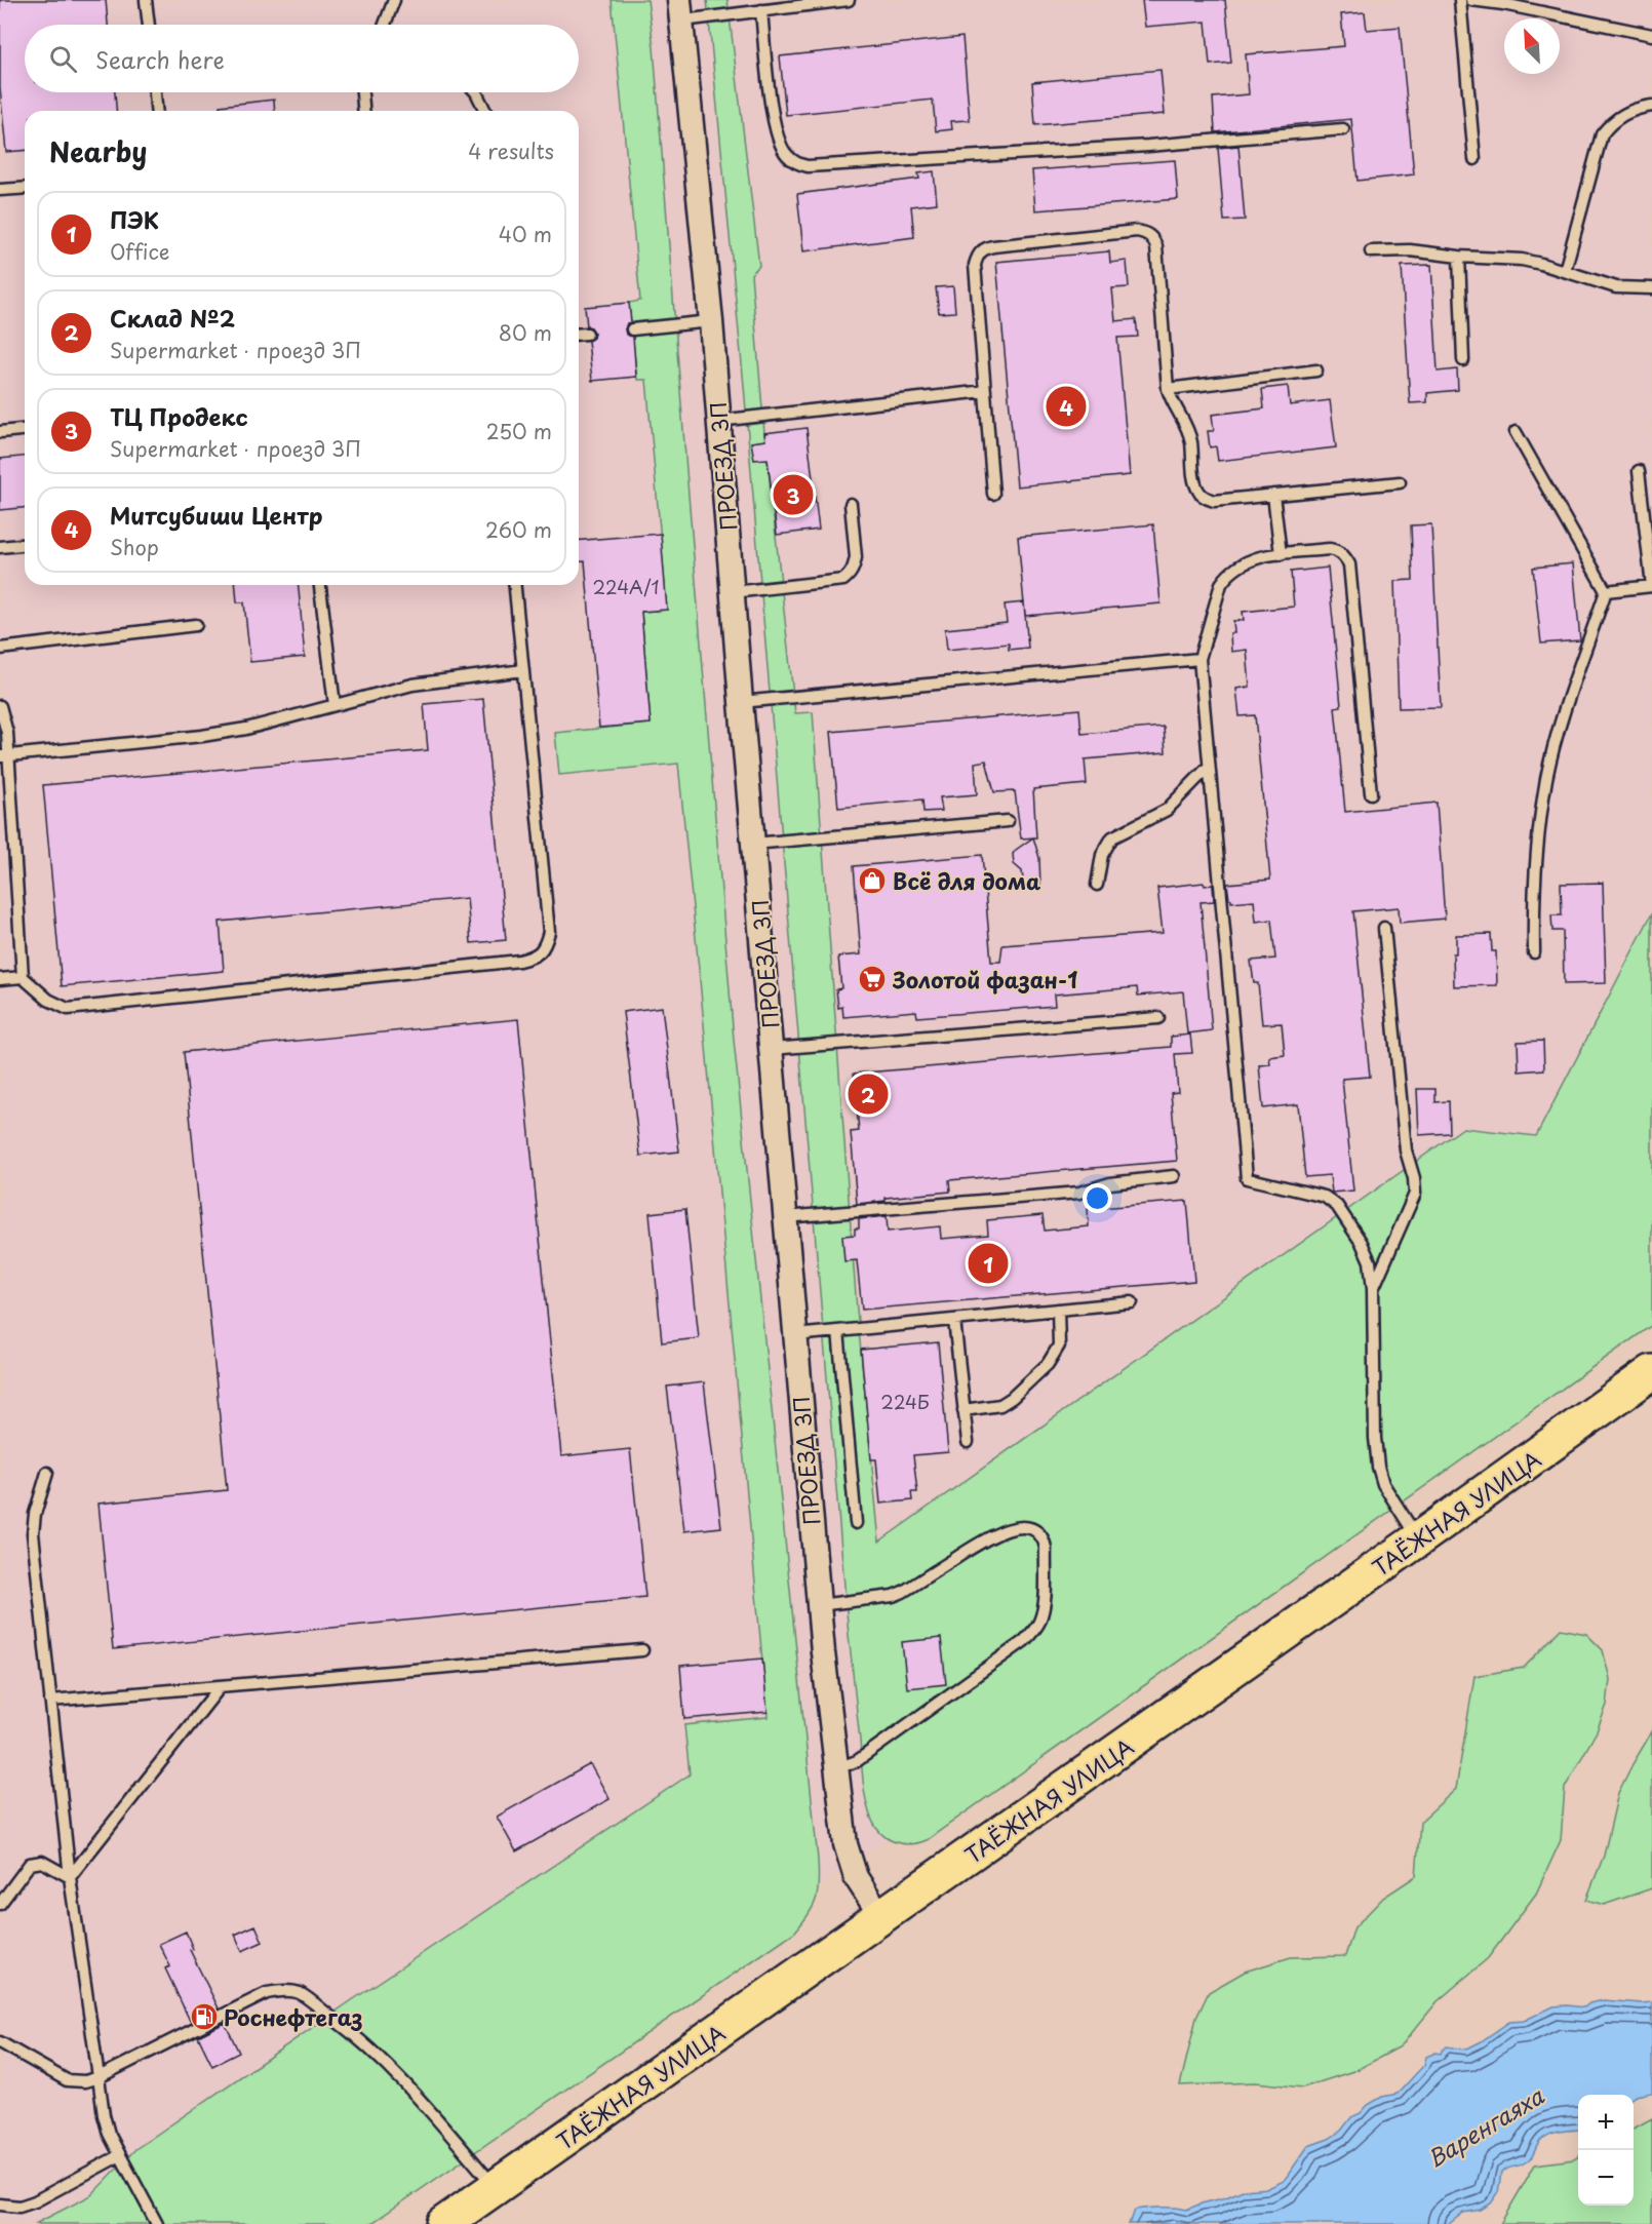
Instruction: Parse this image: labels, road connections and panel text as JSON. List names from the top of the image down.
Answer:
{
  "streets": {
    "highway": ["ТАЁЖНАЯ УЛИЦА"],
    "street": ["ПРОЕЗД 3П"]
  },
  "crossings": [
    ["ПРОЕЗД 3П", "ТАЁЖНАЯ УЛИЦА"]
  ],
  "water": ["Варенгаяха"],
  "places": {
    "shop": ["Всё для дома"],
    "supermarket": ["Золотой фазан-1"],
    "fuel station": ["Роснефтегаз"]
  },
  "house_numbers": ["224А/1", "224Б"],
  "north": "top left",
  "page": {
    "search": "Search here",
    "heading": ["Nearby", "4 results"],
    "list": [
      {
        "mark": "1",
        "name": "ПЭК",
        "note": "Office",
        "value": "40 m"
      },
      {
        "mark": "2",
        "name": "Склад №2",
        "note": "Supermarket · проезд 3П",
        "value": "80 m"
      },
      {
        "mark": "3",
        "name": "ТЦ Продекс",
        "note": "Supermarket · проезд 3П",
        "value": "250 m"
      },
      {
        "mark": "4",
        "name": "Митсубиши Центр",
        "note": "Shop",
        "value": "260 m"
      }
    ],
    "pins": [
      "4",
      "3",
      "2",
      "1"
    ],
    "map_buttons": ["+", "−"]
  }
}
